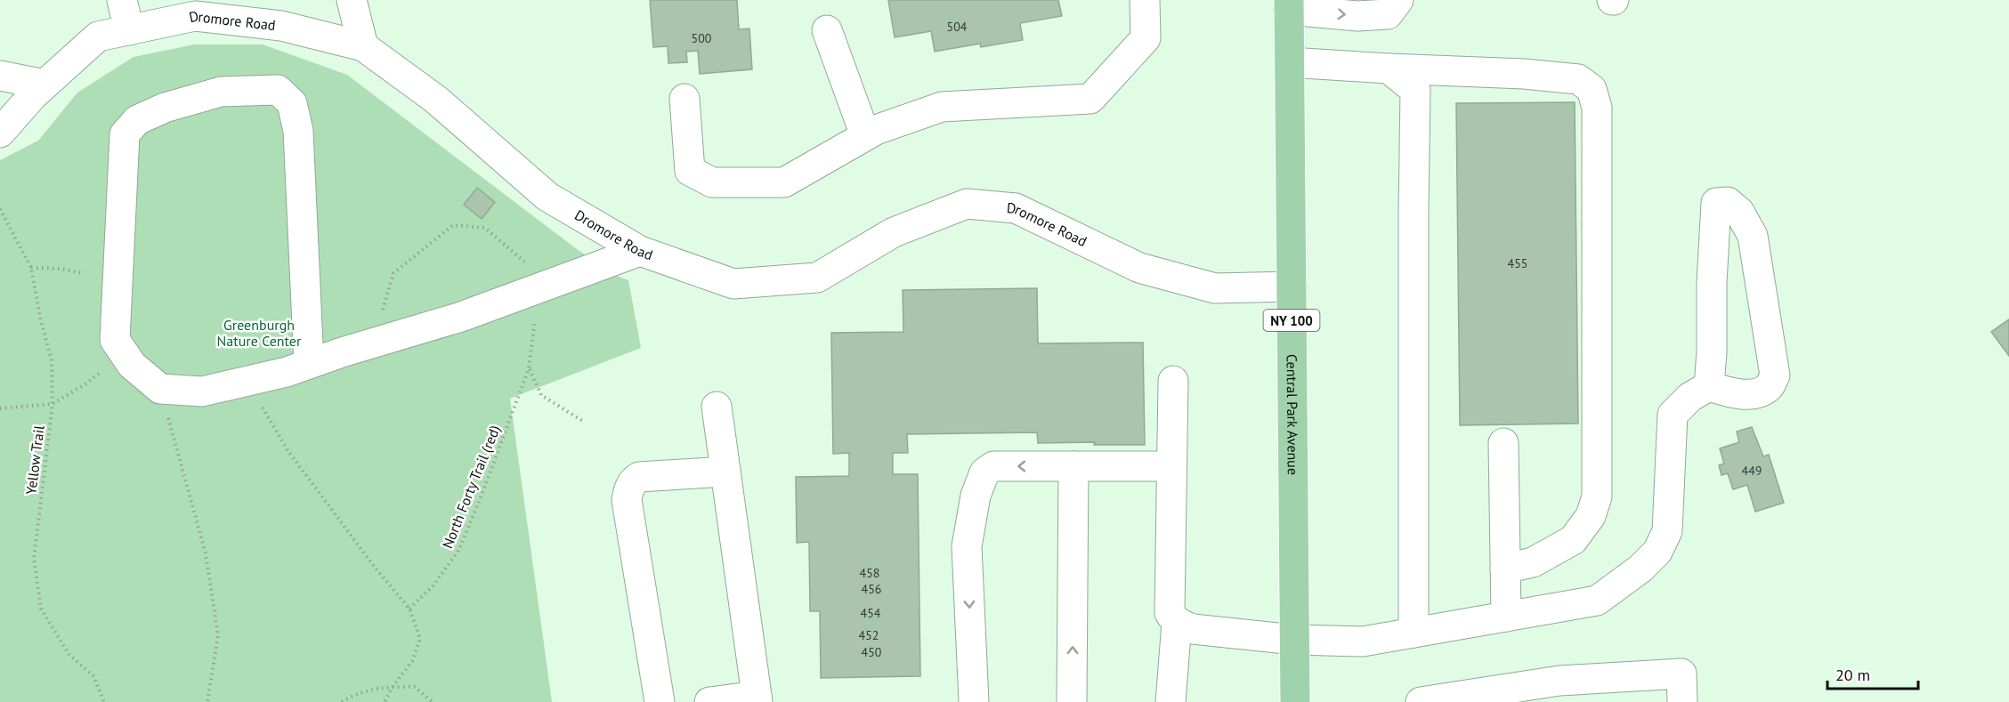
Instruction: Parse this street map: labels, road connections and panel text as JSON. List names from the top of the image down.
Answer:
{
  "streets": {
    "main road": ["NY 100", "Central Park Avenue"],
    "street": ["Dromore Road"],
    "path": ["Yellow Trail", "North Forty Trail (red)"]
  },
  "crossings": [
    ["Dromore Road", "Central Park Avenue"]
  ],
  "parks": ["Greenburgh Nature Center"],
  "house_numbers": [
    "504",
    "500",
    "455",
    "449",
    "458",
    "456",
    "454",
    "452",
    "450"
  ],
  "scale_bar": "20 m"
}
